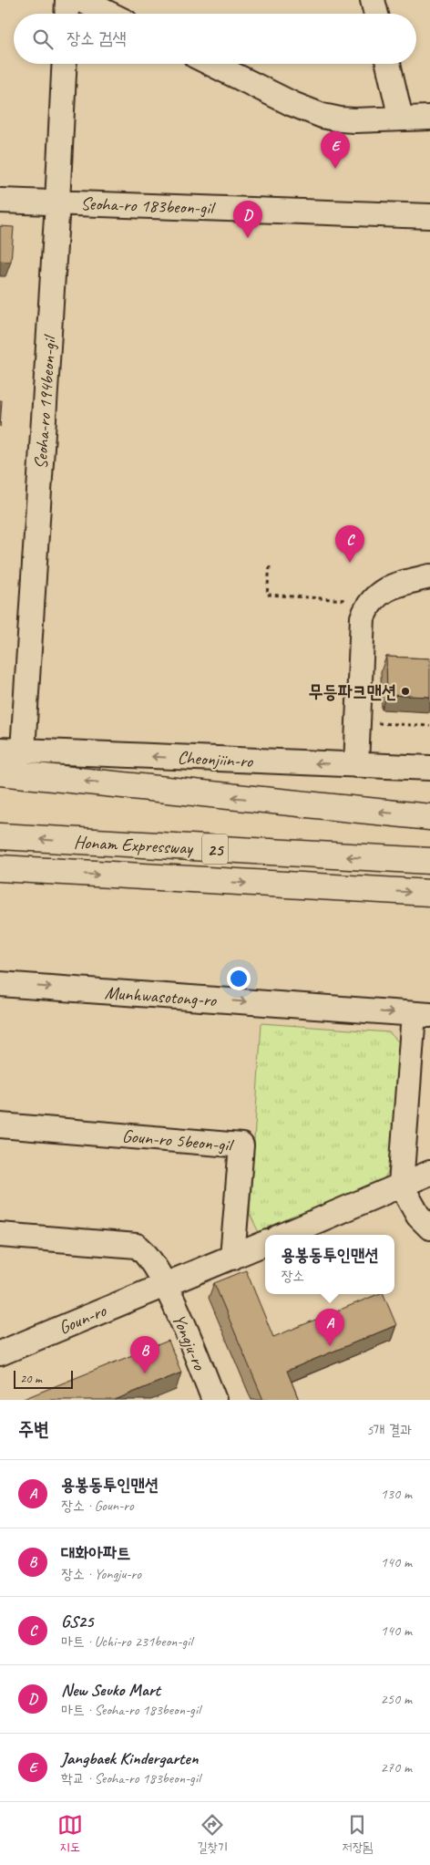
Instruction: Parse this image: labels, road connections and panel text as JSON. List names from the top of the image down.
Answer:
{
  "streets": {
    "highway": ["Honam Expressway", "25"],
    "street": [
      "Seoha-ro 183beon-gil",
      "Seoha-ro 194beon-gil",
      "Cheonjiin-ro",
      "Munhwasotong-ro",
      "Goun-ro 5beon-gil",
      "Goun-ro",
      "Yongju-ro"
    ]
  },
  "crossings": [
    ["Seoha-ro 183beon-gil", "Seoha-ro 194beon-gil"],
    ["Seoha-ro 194beon-gil", "Cheonjiin-ro"],
    ["Goun-ro 5beon-gil", "Goun-ro"],
    ["Goun-ro", "Yongju-ro"]
  ],
  "one_way": ["Cheonjiin-ro", "Munhwasotong-ro"],
  "places": ["무등파크맨션"],
  "scale_bar": "20 m",
  "page": {
    "search": "장소 검색",
    "pins": [
      "E",
      "D",
      "C",
      "A",
      "B"
    ],
    "popup": ["용봉동투인맨션", "장소"],
    "scale": "20 m",
    "heading": ["주변", "5개 결과"],
    "list": [
      {
        "mark": "A",
        "name": "용봉동투인맨션",
        "note": "장소 · Goun-ro",
        "value": "130 m"
      },
      {
        "mark": "B",
        "name": "대화아파트",
        "note": "장소 · Yongju-ro",
        "value": "140 m"
      },
      {
        "mark": "C",
        "name": "GS25",
        "note": "마트 · Uchi-ro 231beon-gil",
        "value": "140 m"
      },
      {
        "mark": "D",
        "name": "New Seuko Mart",
        "note": "마트 · Seoha-ro 183beon-gil",
        "value": "250 m"
      },
      {
        "mark": "E",
        "name": "Jangbaek Kindergarten",
        "note": "학교 · Seoha-ro 183beon-gil",
        "value": "270 m"
      }
    ],
    "nav": ["지도", "길찾기", "저장됨"]
  }
}
